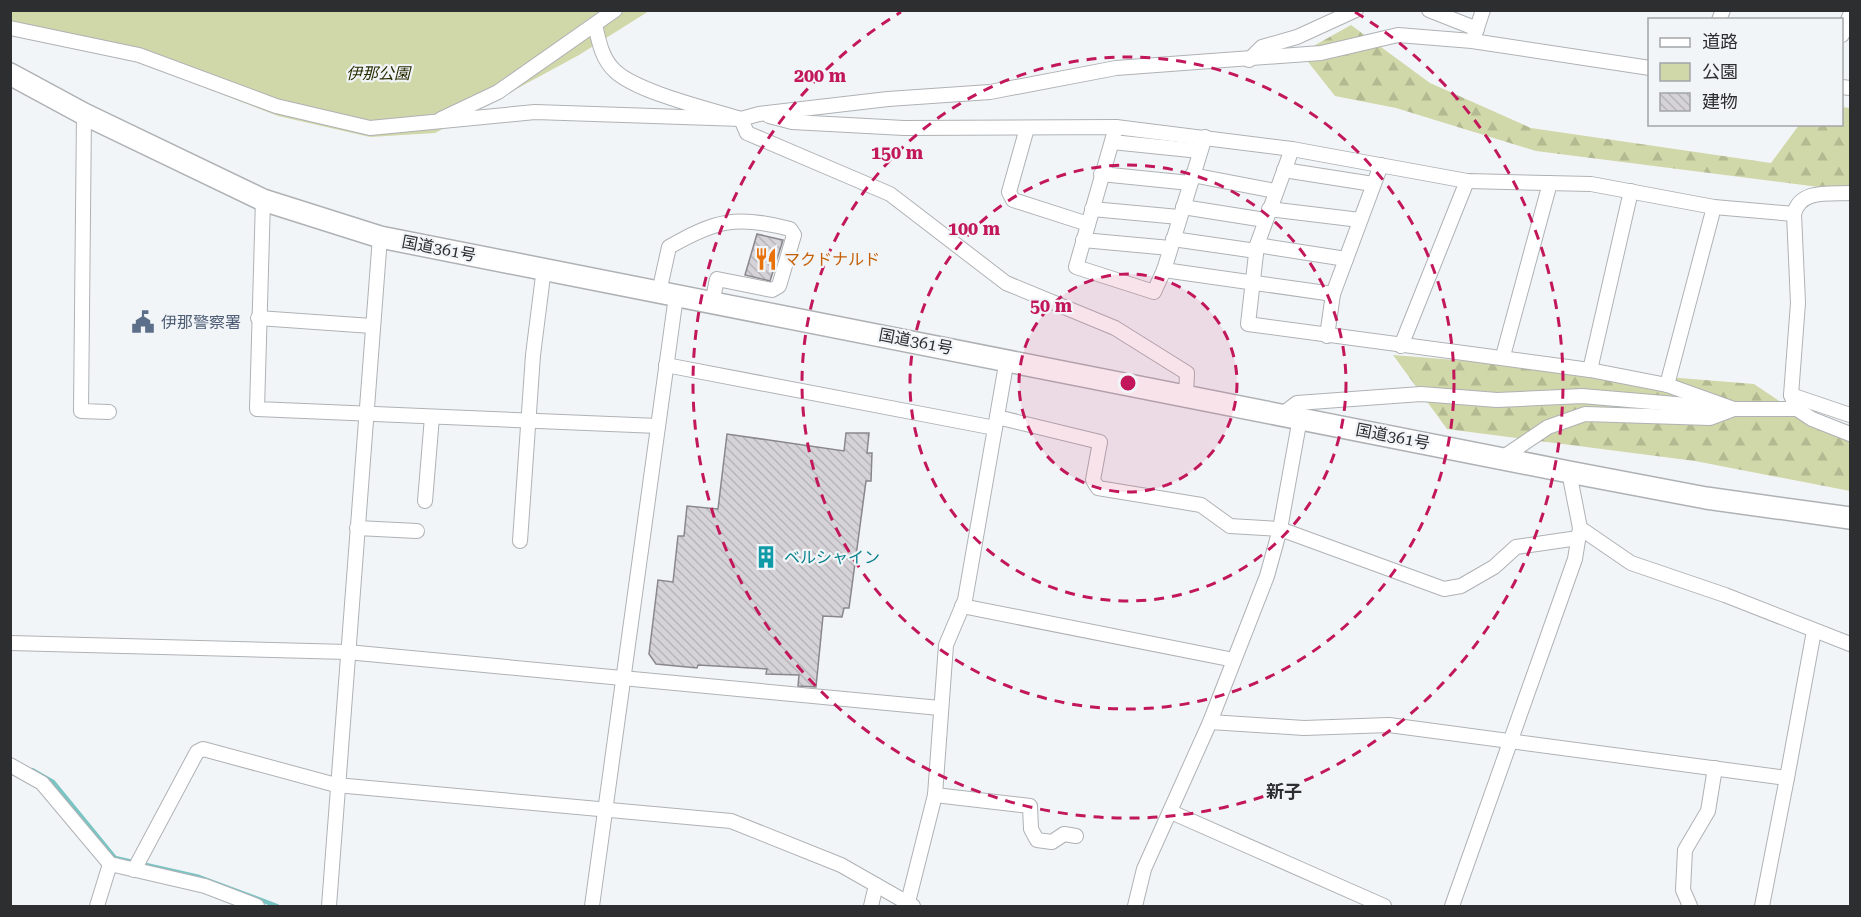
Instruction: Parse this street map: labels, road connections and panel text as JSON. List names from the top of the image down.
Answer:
{
  "streets": {
    "highway": ["国道361号"]
  },
  "districts": ["新子"],
  "parks": ["伊那公園"],
  "places": {
    "restaurant": ["マクドナルド"],
    "public building": ["伊那警察署"],
    "building": ["ベルシャイン"]
  },
  "legend": ["道路", "公園", "建物"],
  "rings": [
    "200 m",
    "150 m",
    "100 m",
    "50 m"
  ]
}
